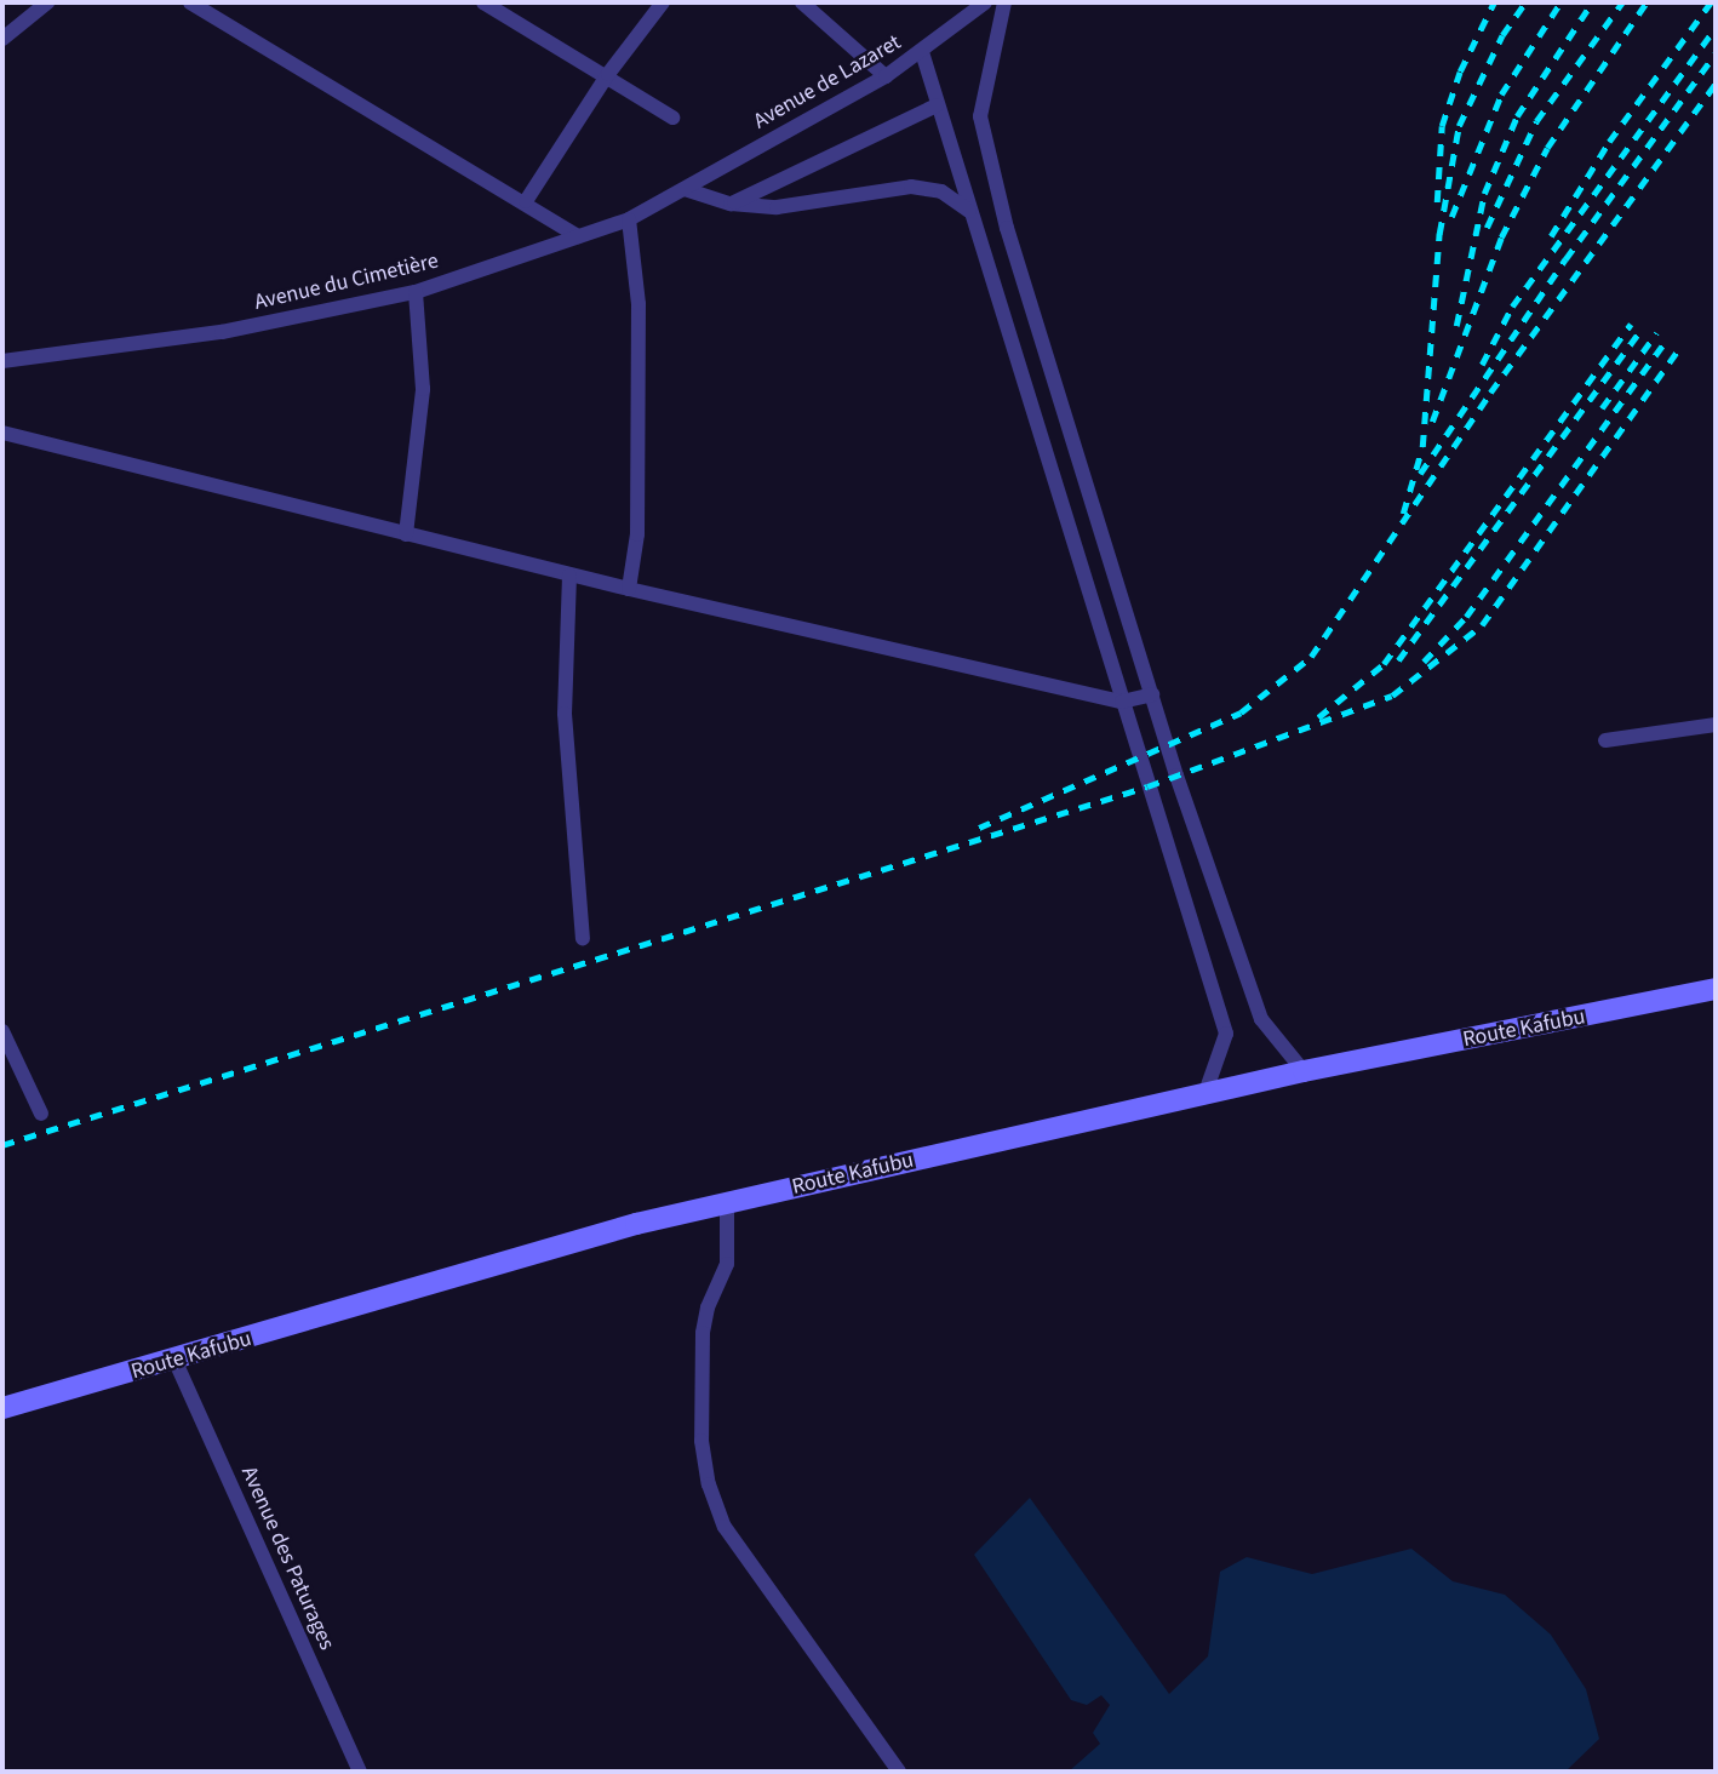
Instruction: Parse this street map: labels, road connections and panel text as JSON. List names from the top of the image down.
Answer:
{
  "streets": {
    "main road": ["Route Kafubu"],
    "street": ["Avenue de Lazaret", "Avenue du Cimetière", "Avenue des Paturages"]
  },
  "crossings": [
    ["Avenue de Lazaret", "Avenue du Cimetière"],
    ["Route Kafubu", "Avenue des Paturages"]
  ]
}
